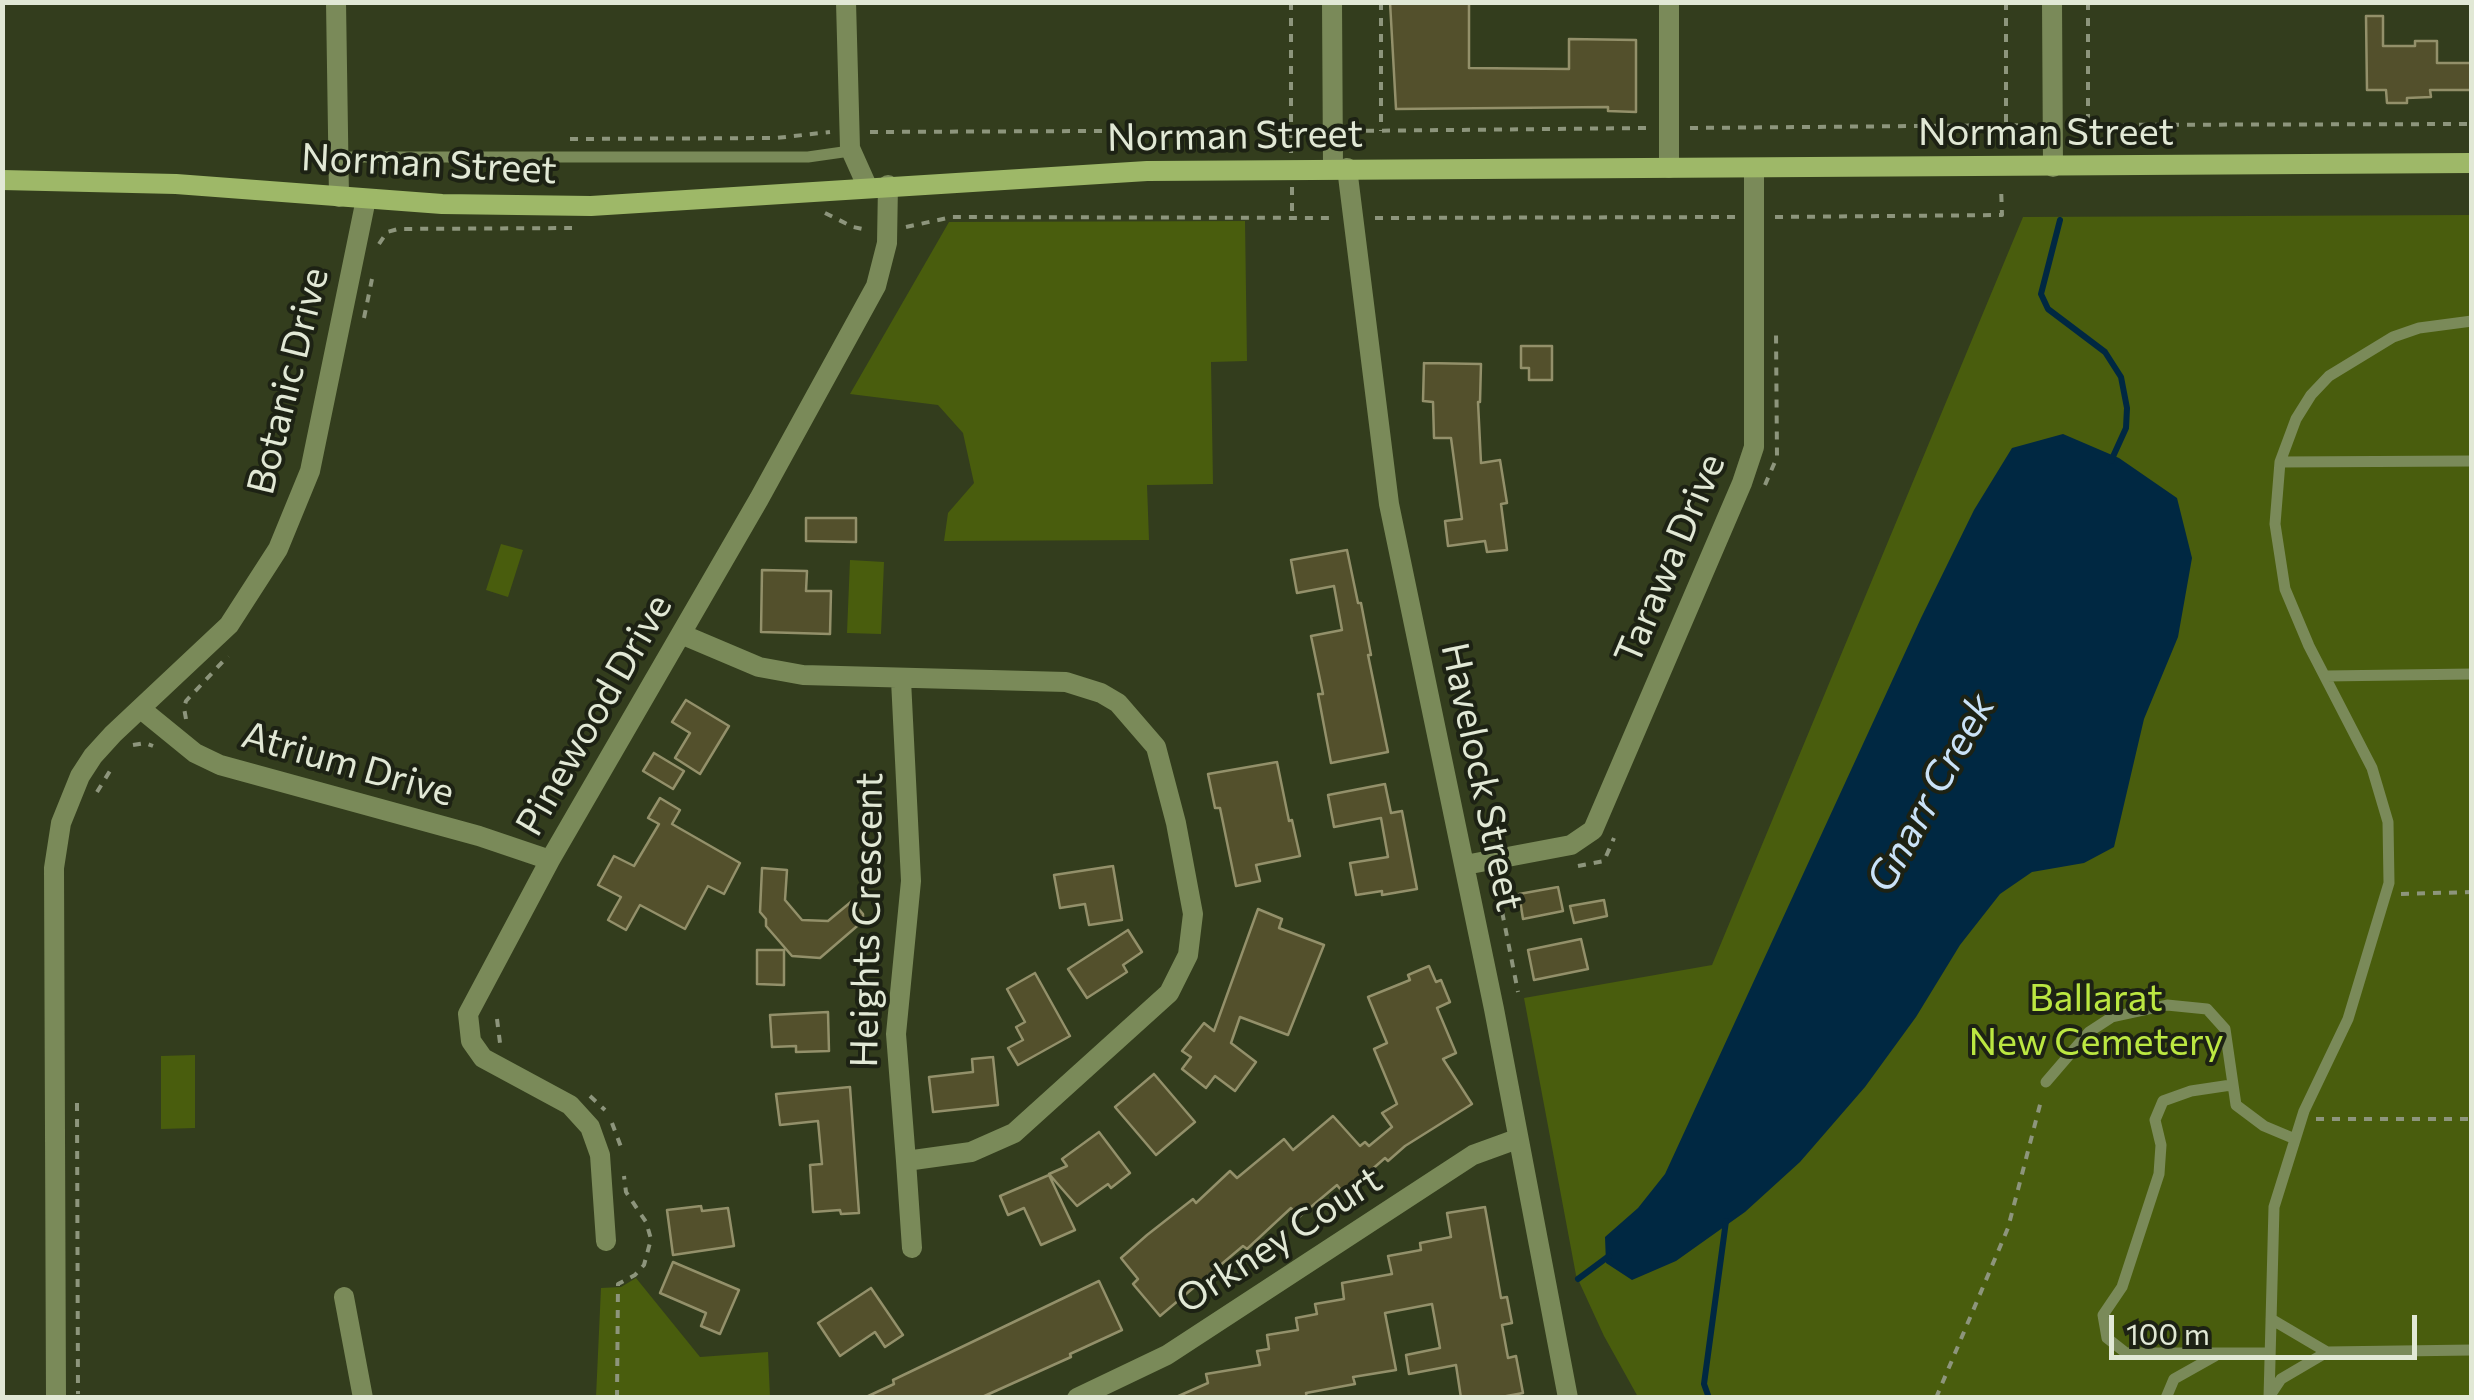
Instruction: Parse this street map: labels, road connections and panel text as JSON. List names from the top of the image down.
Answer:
{
  "streets": {
    "street": [
      "Norman Street",
      "Botanic Drive",
      "Tarawa Drive",
      "Pinewood Drive",
      "Atrium Drive",
      "Havelock Street",
      "Heights Crescent",
      "Orkney Court"
    ]
  },
  "crossings": [
    ["Norman Street", "Botanic Drive"],
    ["Norman Street", "Tarawa Drive"],
    ["Norman Street", "Pinewood Drive"],
    ["Norman Street", "Havelock Street"],
    ["Botanic Drive", "Atrium Drive"],
    ["Tarawa Drive", "Havelock Street"],
    ["Pinewood Drive", "Atrium Drive"],
    ["Havelock Street", "Orkney Court"]
  ],
  "water": ["Gnarr Creek"],
  "parks": ["Ballarat New Cemetery"],
  "scale_bar": "100 m"
}
